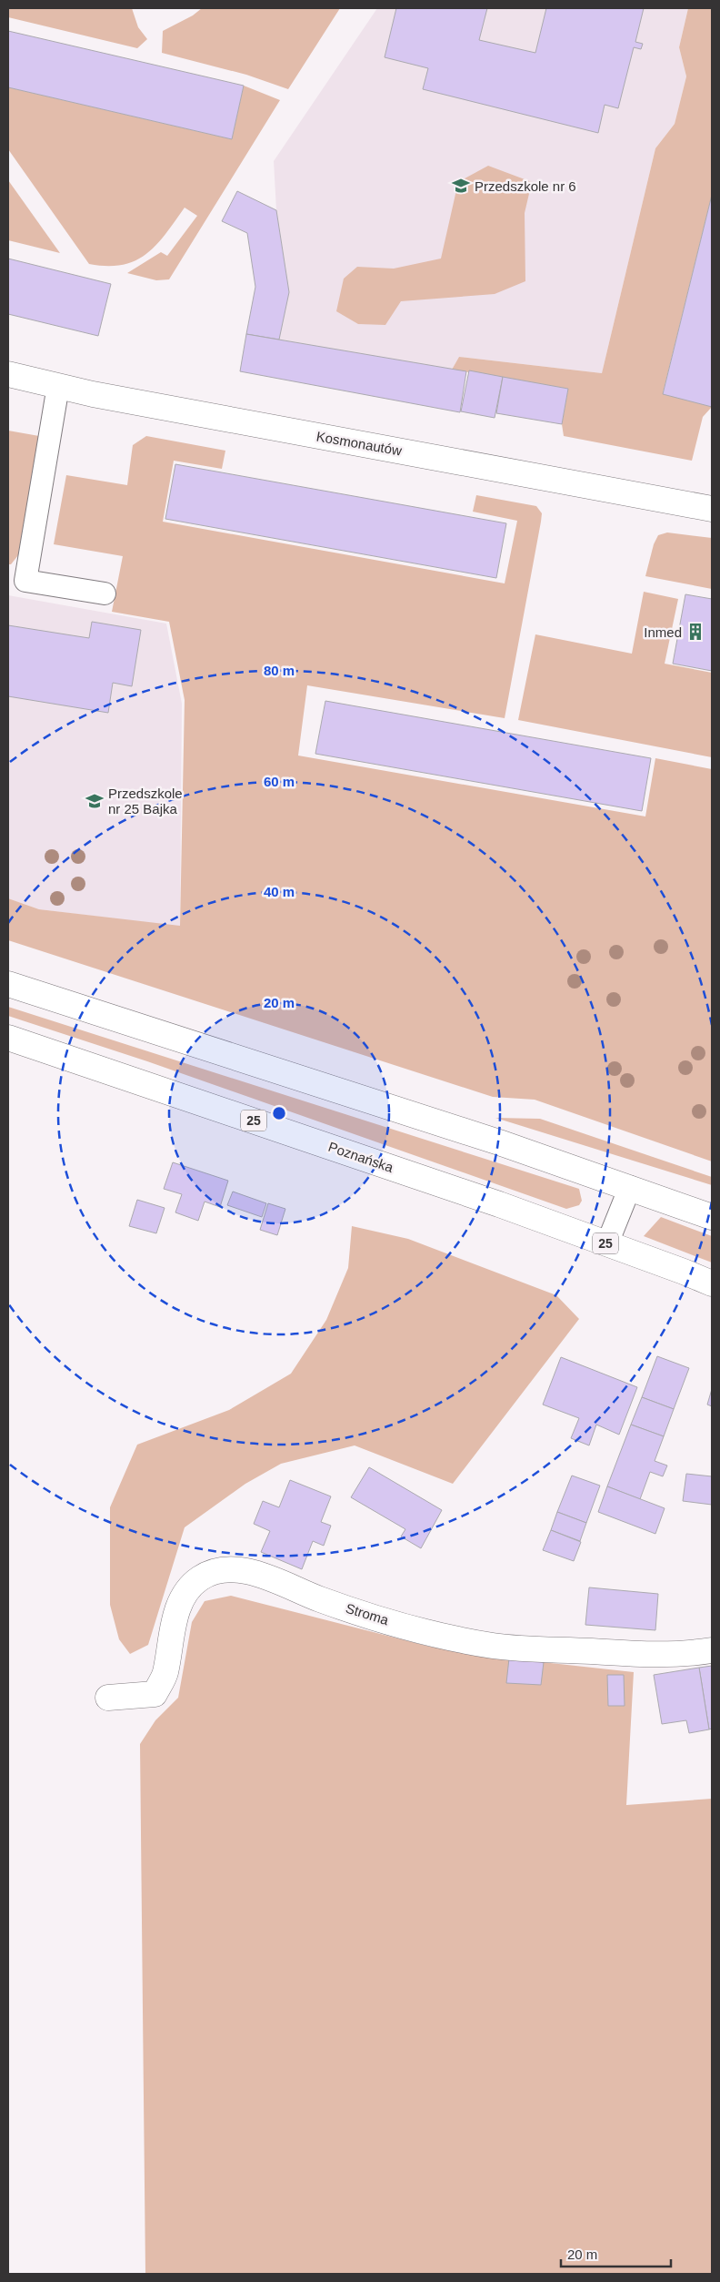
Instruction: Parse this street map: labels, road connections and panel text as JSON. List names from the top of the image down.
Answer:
{
  "streets": {
    "main road": [
      "Kosmonautów",
      "25",
      "Poznańska",
      "Stroma"
    ]
  },
  "places": {
    "school or university": ["Przedszkole nr 6", "Przedszkole nr 25 Bajka"],
    "building": ["Inmed"]
  },
  "scale_bar": "20 m",
  "rings": [
    "80 m",
    "60 m",
    "40 m",
    "20 m"
  ]
}
